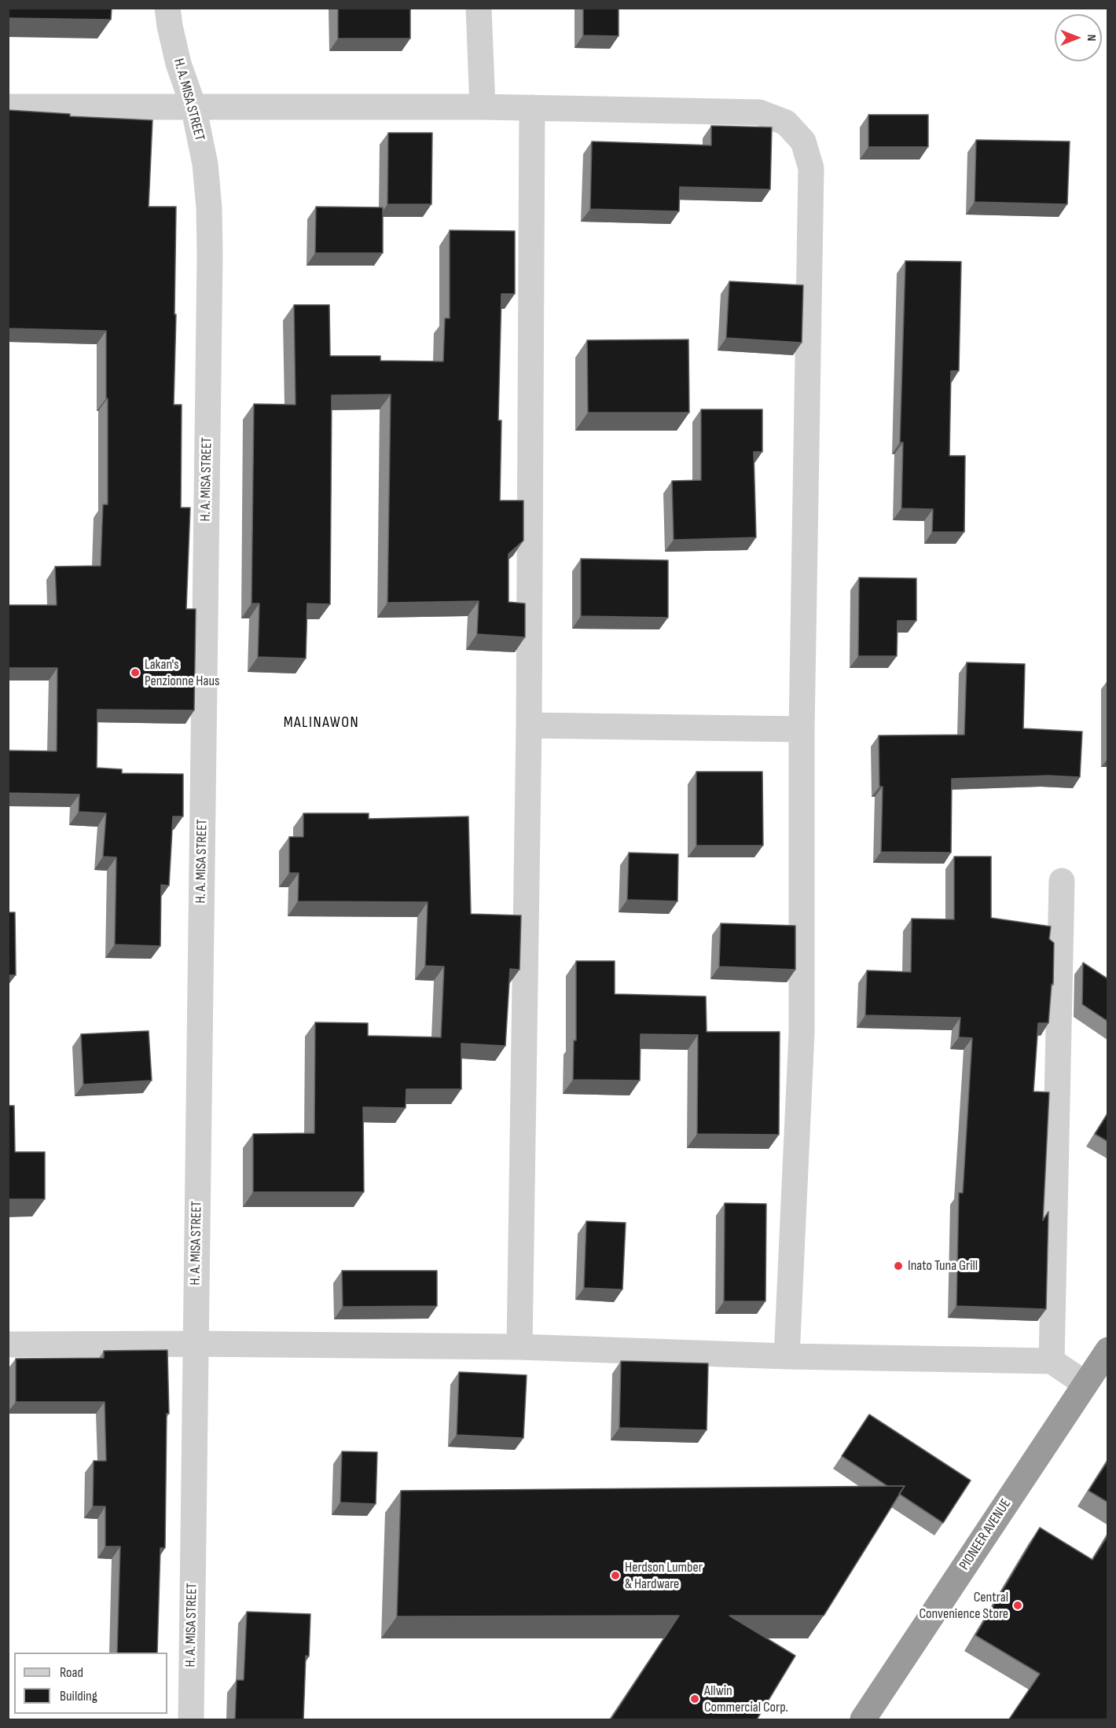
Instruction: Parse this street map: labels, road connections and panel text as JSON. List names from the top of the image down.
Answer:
{
  "streets": {
    "highway": ["PIONEER AVENUE"],
    "street": ["H. A. MISA STREET"]
  },
  "districts": ["MALINAWON"],
  "places": [
    "Lakan's Penzionne Haus",
    "Inato Tuna Grill",
    "Herdson Lumber & Hardware",
    "Central Convenience Store",
    "Allwin Commercial Corp."
  ],
  "legend": ["Road", "Building"],
  "north": "right"
}
